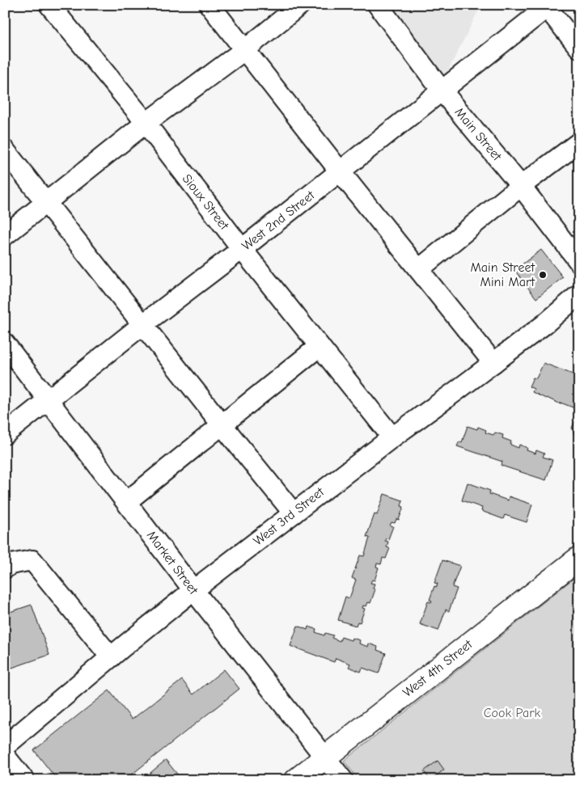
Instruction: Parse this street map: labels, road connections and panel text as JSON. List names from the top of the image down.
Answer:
{
  "streets": {
    "main road": ["West 4th Street"],
    "street": [
      "Main Street",
      "Sioux Street",
      "West 2nd Street",
      "West 3rd Street",
      "Market Street"
    ]
  },
  "crossings": [
    ["Main Street", "West 2nd Street"],
    ["Sioux Street", "West 2nd Street"],
    ["Sioux Street", "West 3rd Street"],
    ["West 2nd Street", "Market Street"],
    ["West 3rd Street", "Market Street"],
    ["Market Street", "West 4th Street"]
  ],
  "parks": ["Cook Park"],
  "places": ["Main Street Mini Mart"]
}
